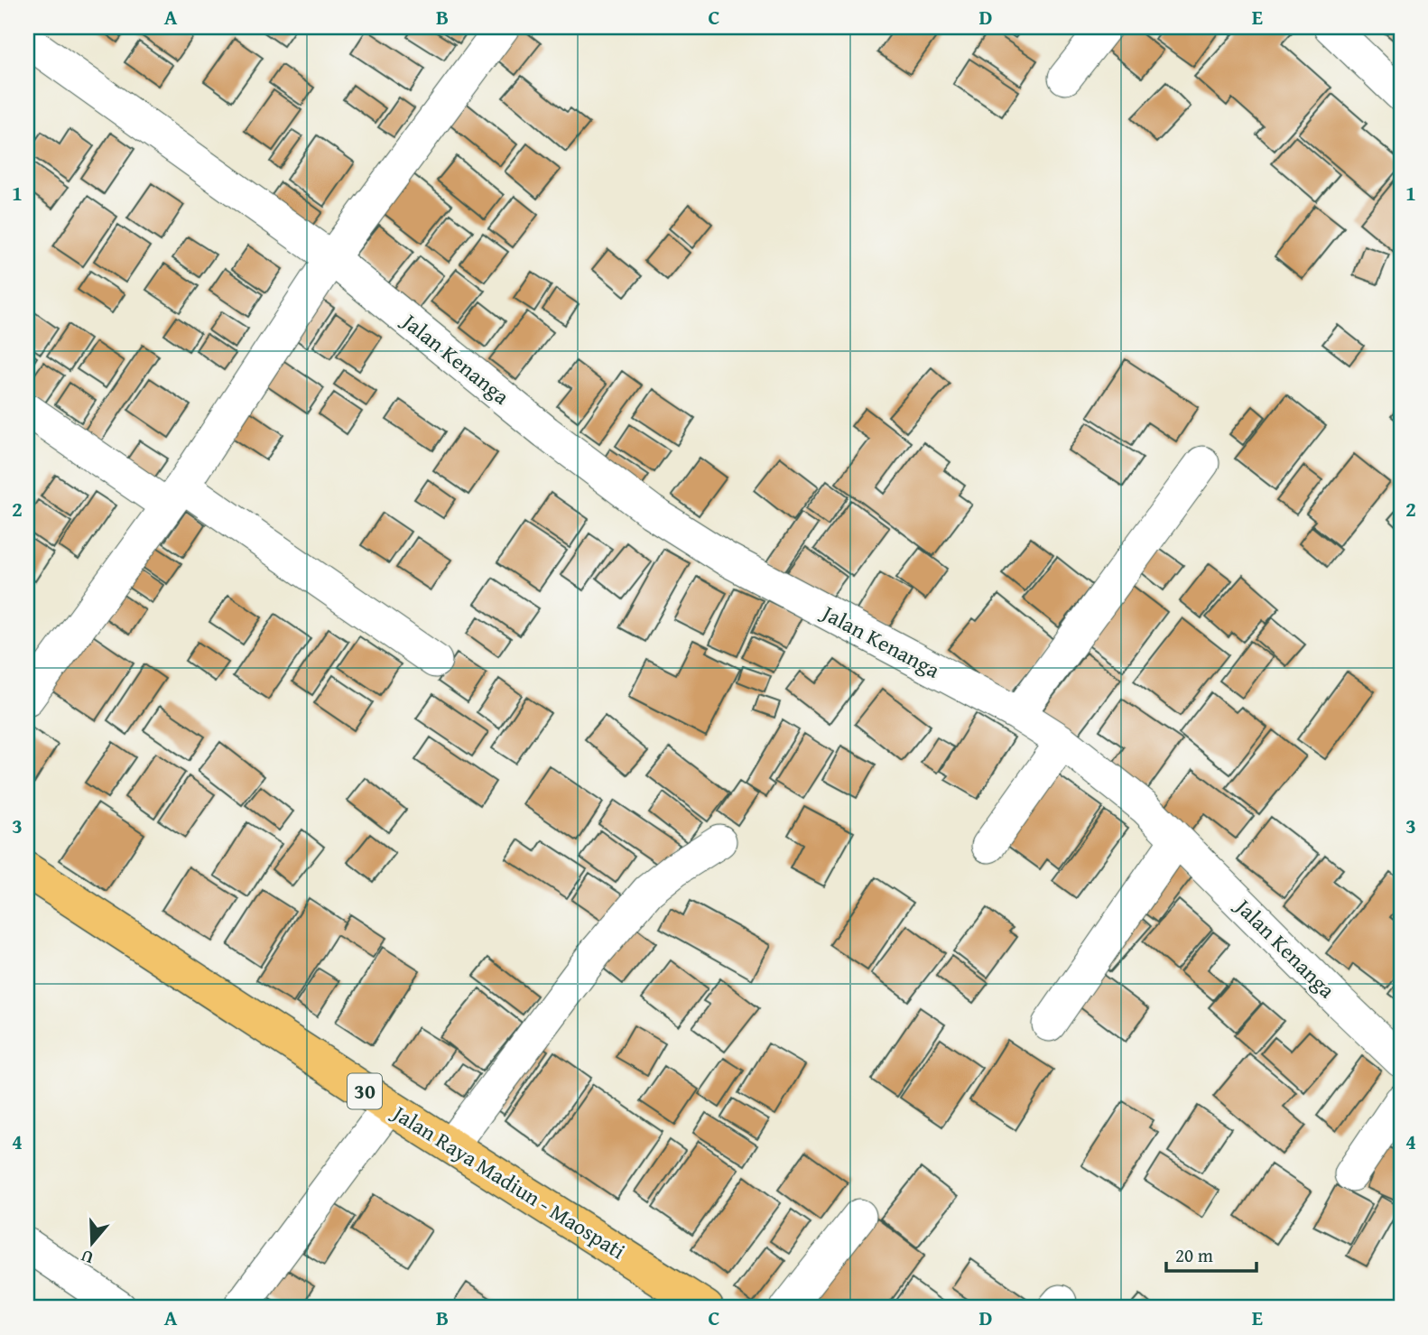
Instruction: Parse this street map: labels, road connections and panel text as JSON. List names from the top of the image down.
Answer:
{
  "streets": {
    "highway": ["30", "Jalan Raya Madiun - Maospati"],
    "street": ["Jalan Kenanga"]
  },
  "scale_bar": "20 m",
  "north": "bottom",
  "grid": {
    "columns": [
      "A",
      "B",
      "C",
      "D",
      "E"
    ],
    "rows": [
      "1",
      "2",
      "3",
      "4"
    ]
  }
}
